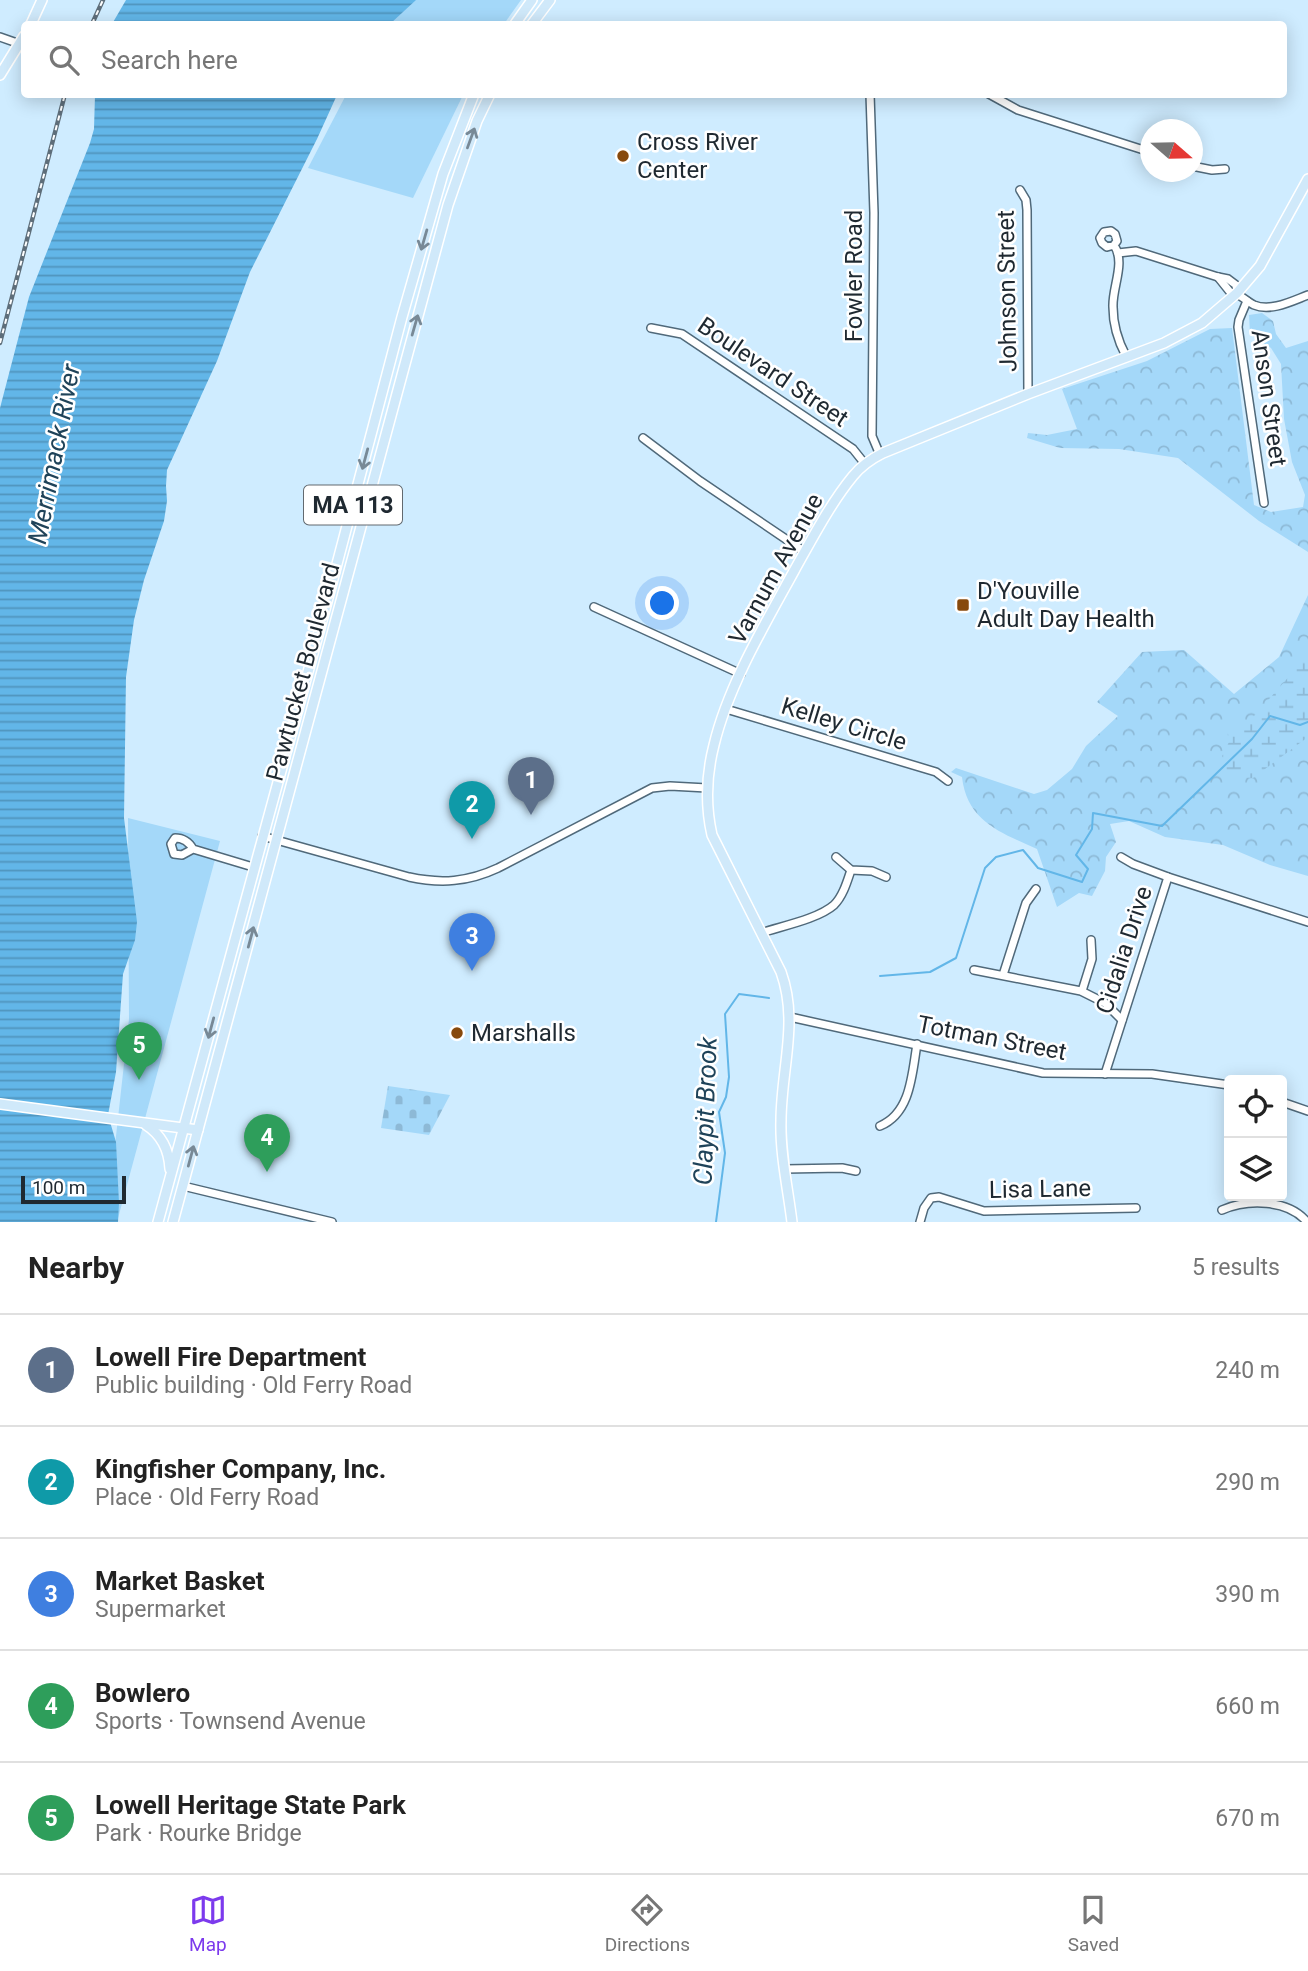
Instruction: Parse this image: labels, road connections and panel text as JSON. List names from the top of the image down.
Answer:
{
  "streets": {
    "main road": ["MA 113", "Varnum Avenue", "Pawtucket Boulevard"],
    "street": [
      "Fowler Road",
      "Johnson Street",
      "Boulevard Street",
      "Anson Street",
      "Kelley Circle",
      "Cidalia Drive",
      "Totman Street",
      "Lisa Lane"
    ]
  },
  "crossings": [
    ["Fowler Road", "Varnum Avenue"],
    ["Johnson Street", "Varnum Avenue"],
    ["Boulevard Street", "Varnum Avenue"],
    ["Varnum Avenue", "Kelley Circle"],
    ["Varnum Avenue", "Totman Street"],
    ["Cidalia Drive", "Totman Street"]
  ],
  "water": ["Merrimack River", "Claypit Brook"],
  "places": {
    "other": ["Cross River Center", "Marshalls"],
    "transit": ["D'Youville Adult Day Health"]
  },
  "scale_bar": "100 m",
  "north": "right",
  "page": {
    "search": "Search here",
    "pins": [
      "1",
      "2",
      "3",
      "5",
      "4"
    ],
    "scale": "100 m",
    "heading": ["Nearby", "5 results"],
    "list": [
      {
        "mark": "1",
        "name": "Lowell Fire Department",
        "note": "Public building · Old Ferry Road",
        "value": "240 m"
      },
      {
        "mark": "2",
        "name": "Kingfisher Company, Inc.",
        "note": "Place · Old Ferry Road",
        "value": "290 m"
      },
      {
        "mark": "3",
        "name": "Market Basket",
        "note": "Supermarket",
        "value": "390 m"
      },
      {
        "mark": "4",
        "name": "Bowlero",
        "note": "Sports · Townsend Avenue",
        "value": "660 m"
      },
      {
        "mark": "5",
        "name": "Lowell Heritage State Park",
        "note": "Park · Rourke Bridge",
        "value": "670 m"
      }
    ],
    "nav": ["Map", "Directions", "Saved"]
  }
}
